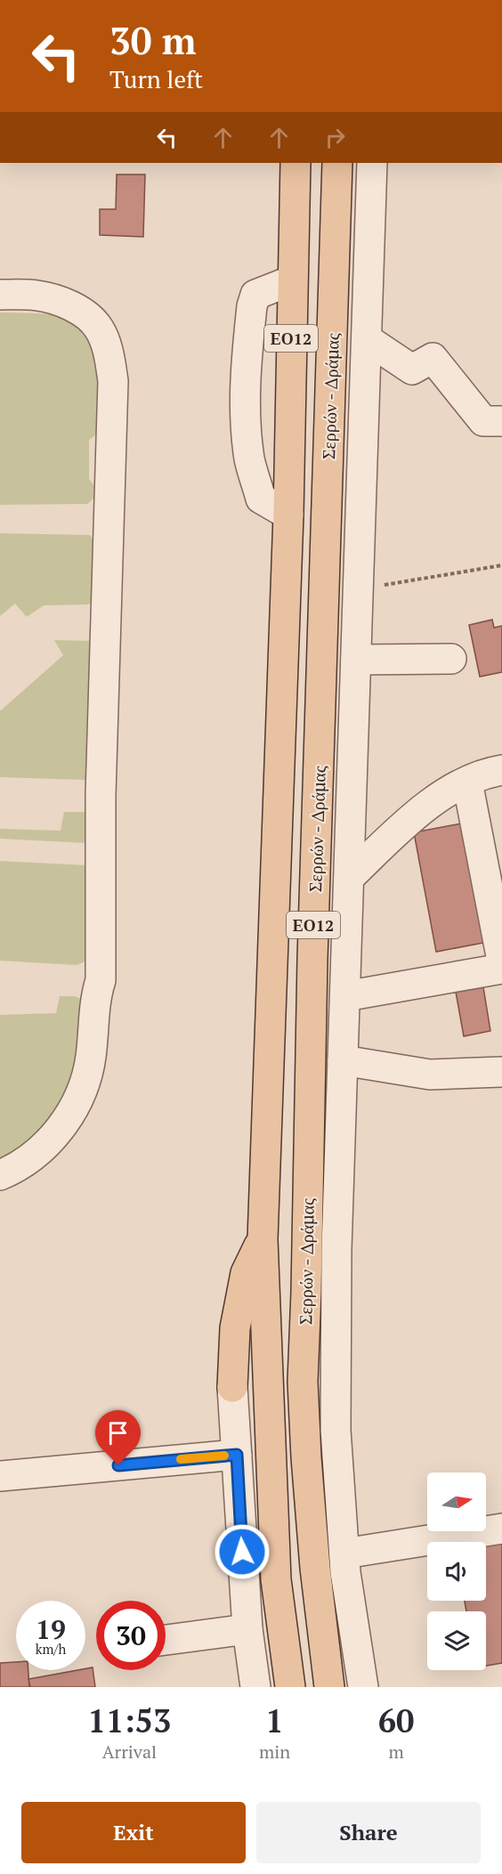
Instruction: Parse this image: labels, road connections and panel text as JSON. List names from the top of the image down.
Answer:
{
  "streets": {
    "main road": ["ΕΟ12", "Σερρών - Δράμας"]
  },
  "north": "right",
  "page": {
    "turn": ["30 m", "Turn left"],
    "speed": "19 km/h",
    "limit": "30",
    "eta": [
      "11:53",
      "Arrival",
      "1",
      "min",
      "60",
      "m"
    ],
    "buttons": ["Exit", "Share"]
  }
}
